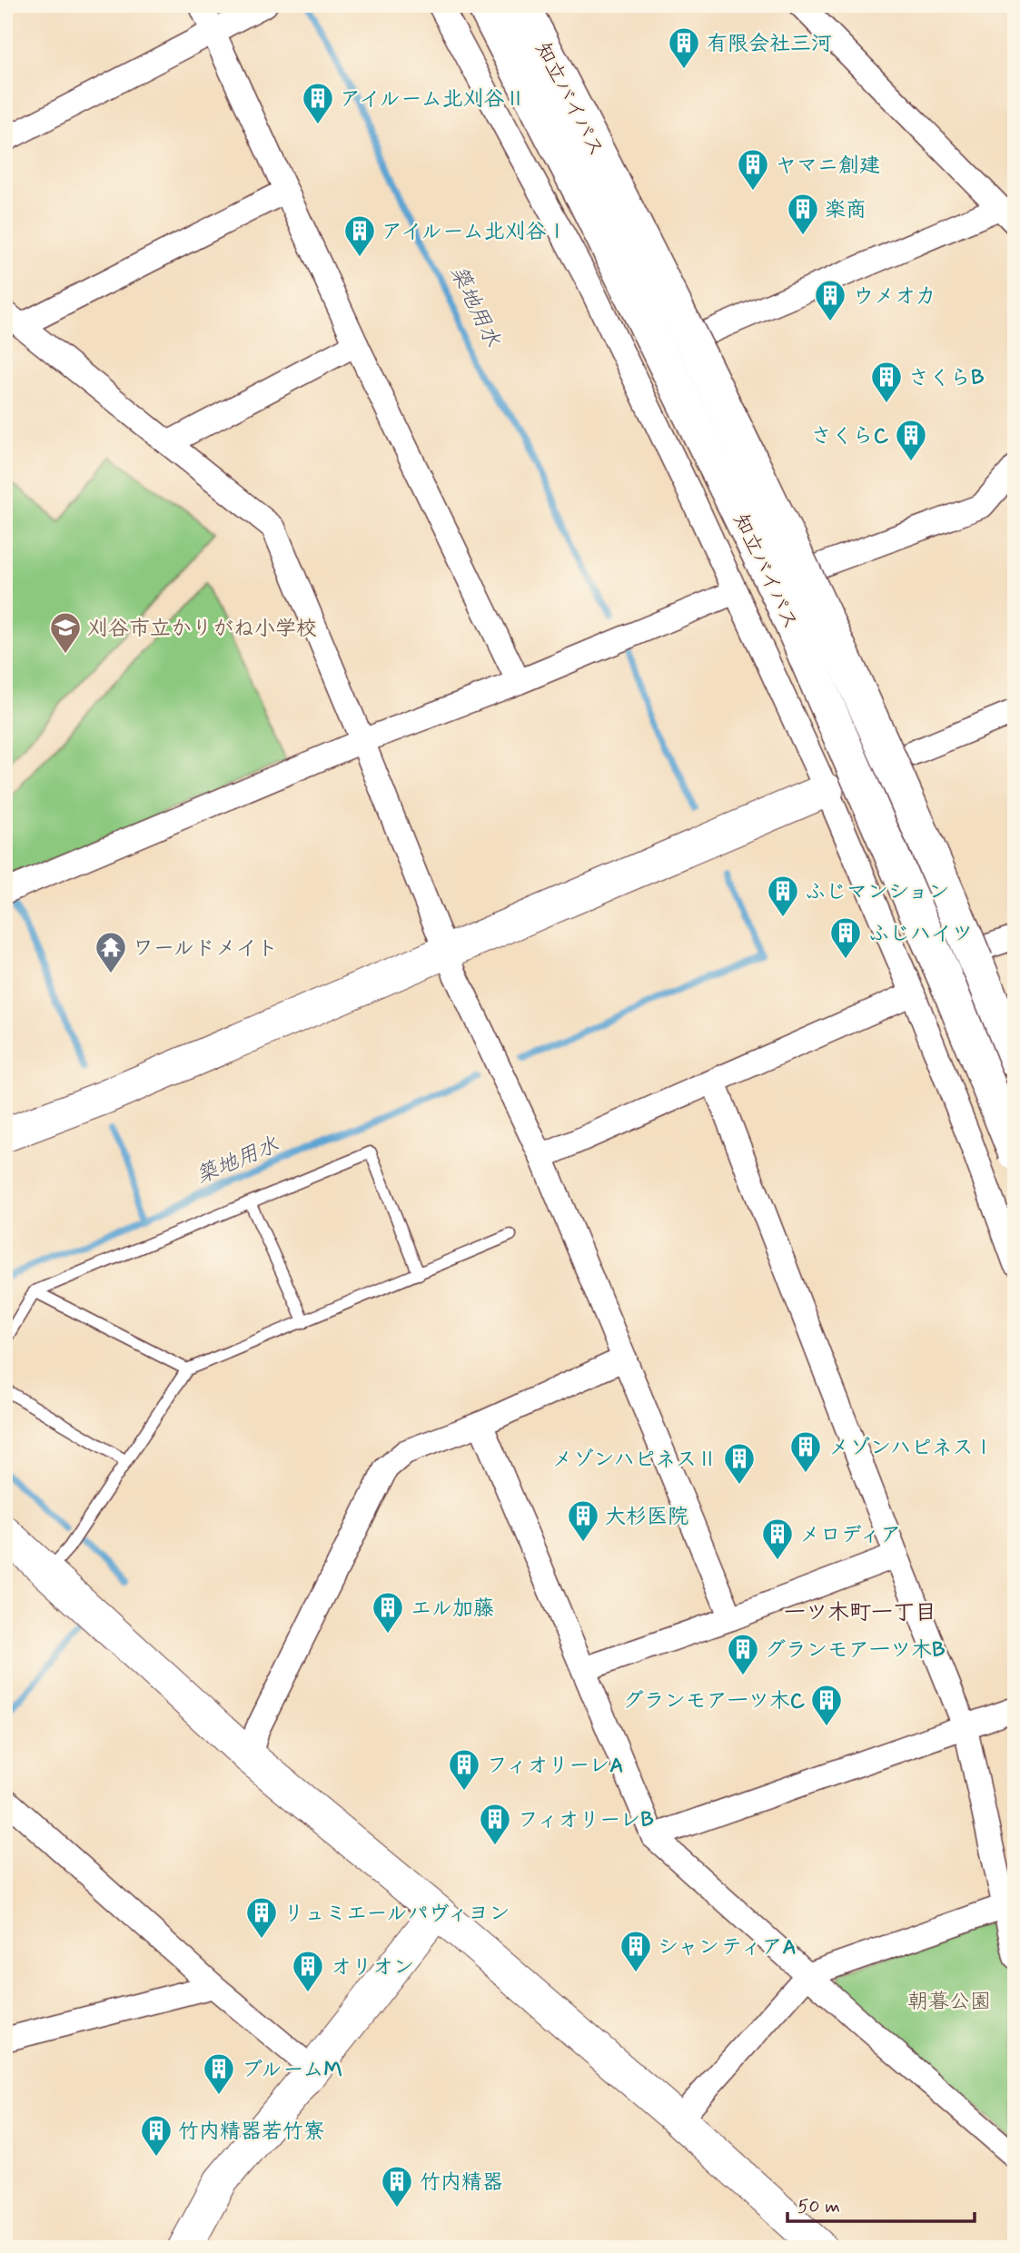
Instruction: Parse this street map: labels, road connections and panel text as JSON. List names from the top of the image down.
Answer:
{
  "streets": {
    "highway": ["知立バイパス"]
  },
  "districts": ["一ツ木町一丁目"],
  "water": ["築地用水"],
  "parks": ["朝暮公園"],
  "places": {
    "building": [
      "有限会社三河",
      "アイルーム北刈谷Ⅱ",
      "ヤマニ創建",
      "楽商",
      "アイルーム北刈谷Ⅰ",
      "ウメオカ",
      "さくらB",
      "さくらC",
      "ふじマンション",
      "ふじハイツ",
      "メゾンハピネスⅠ",
      "メゾンハピネスⅡ",
      "大杉医院",
      "メロディア",
      "エル加藤",
      "グランモア一ツ木B",
      "グランモア一ツ木C",
      "フィオリーレA",
      "フィオリーレB",
      "リュミエールパヴィヨン",
      "シャンティアA",
      "オリオン",
      "ブルームM",
      "竹内精器若竹寮",
      "竹内精器"
    ],
    "school or university": ["刈谷市立かりがね小学校"],
    "temple": ["ワールドメイト"]
  },
  "scale_bar": "50 m"
}
